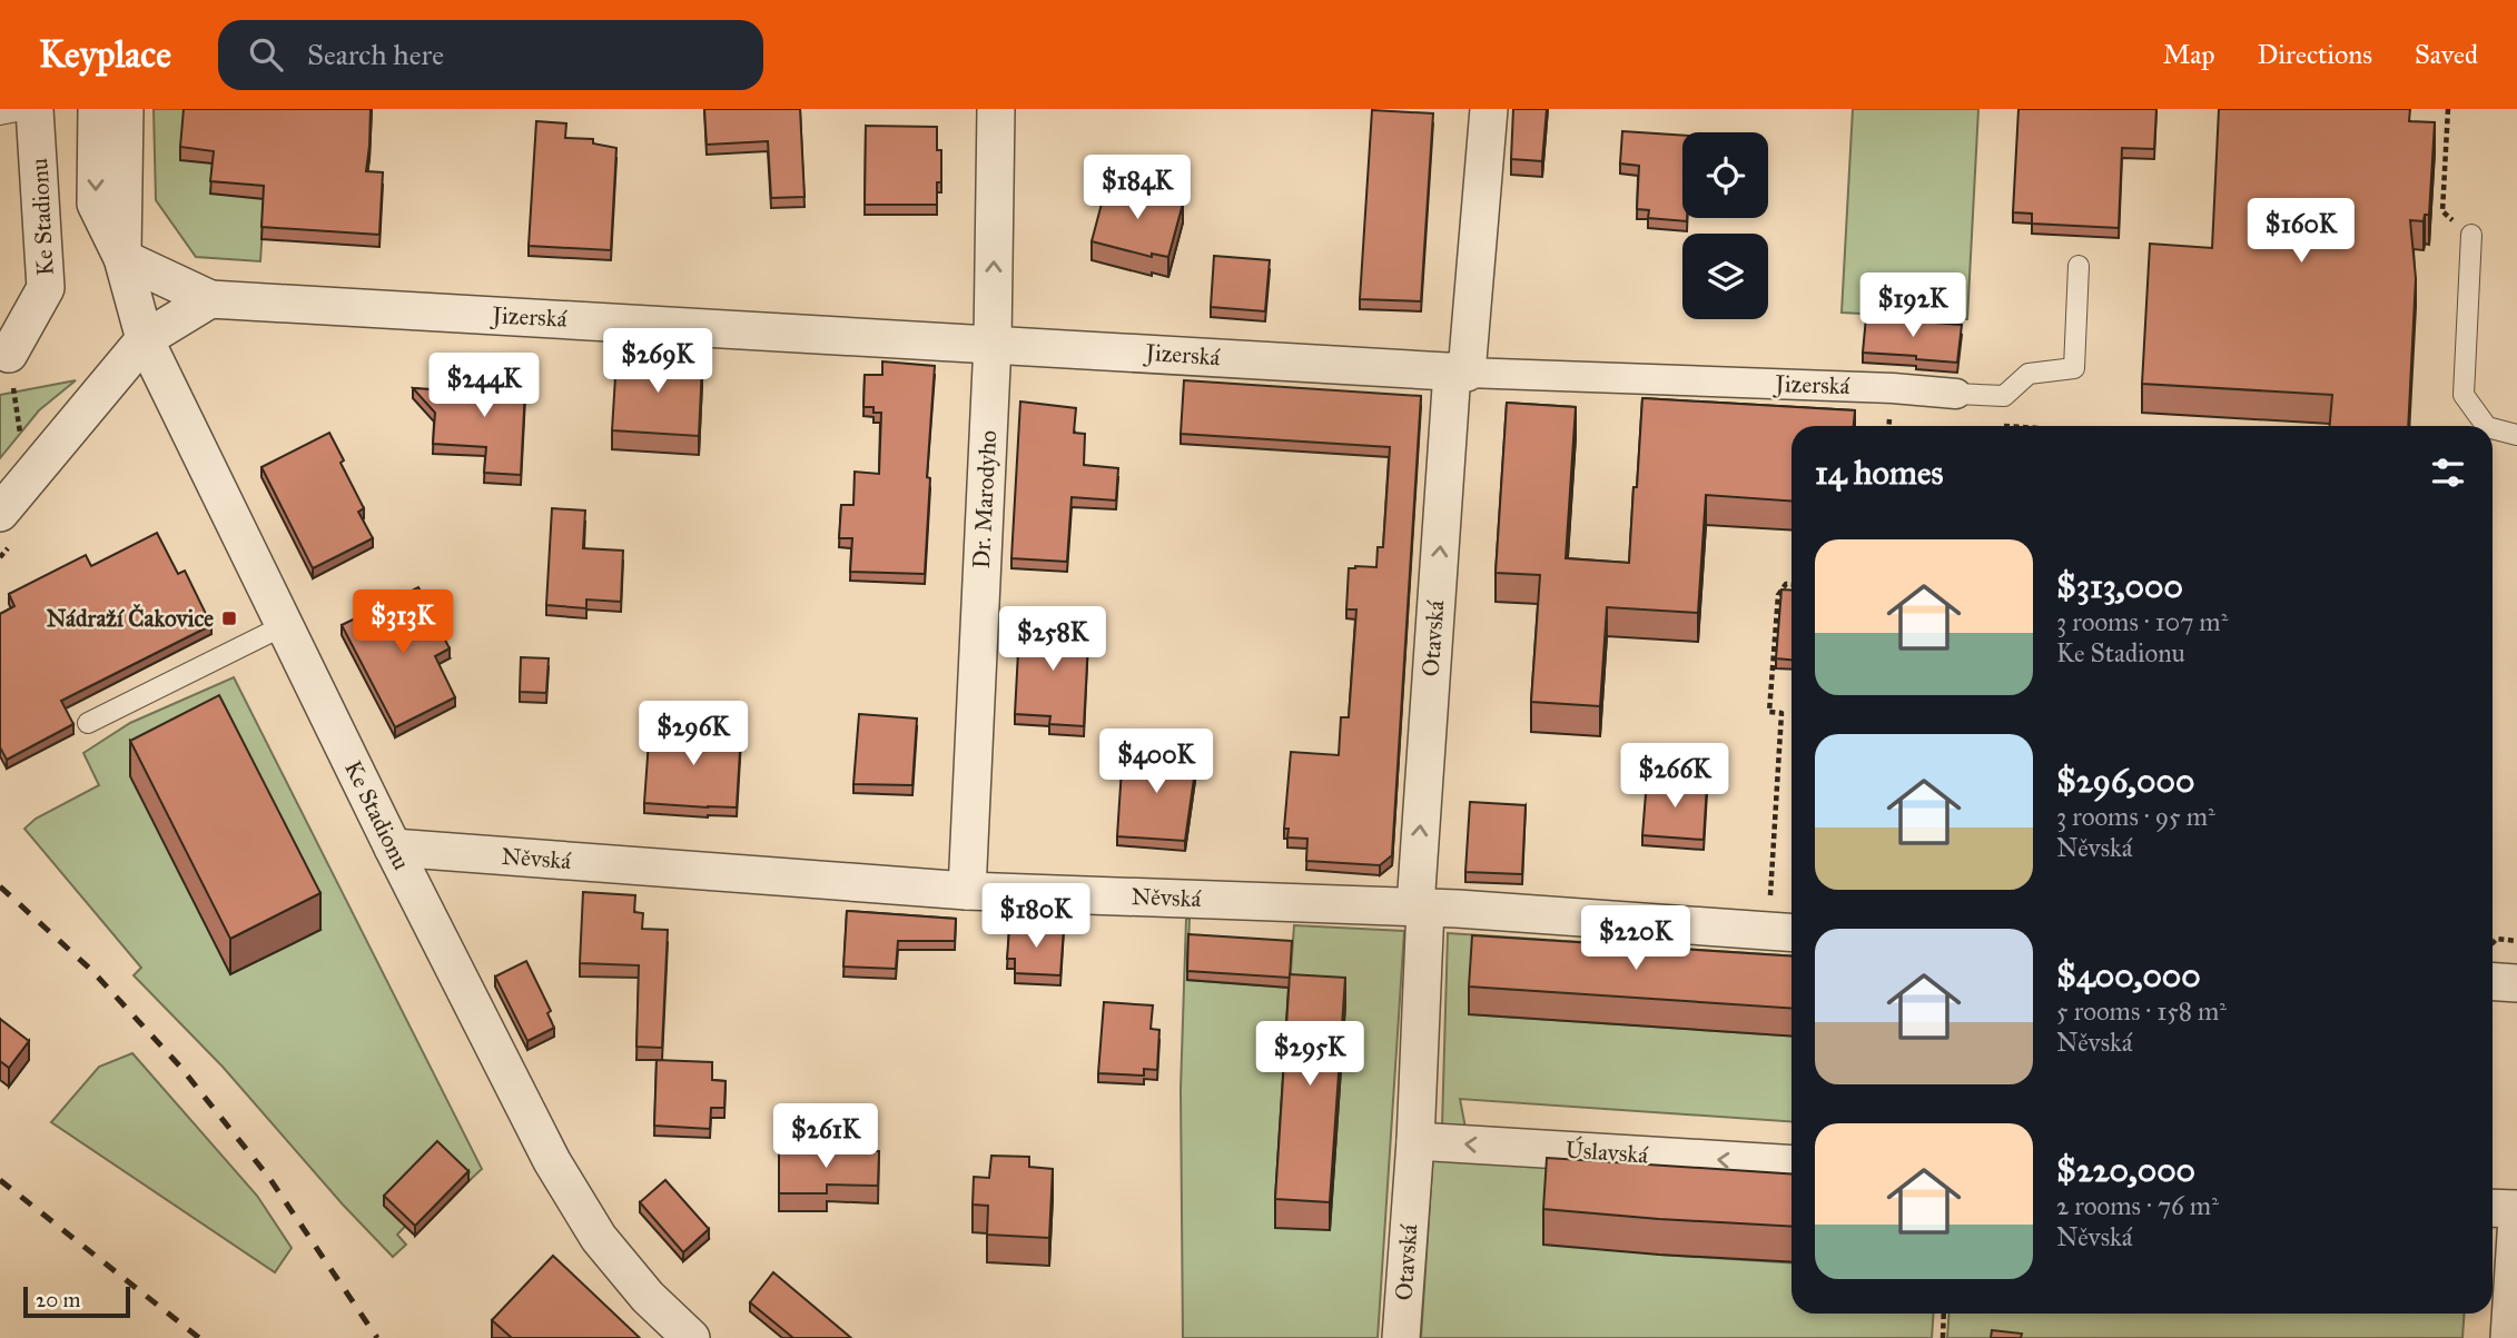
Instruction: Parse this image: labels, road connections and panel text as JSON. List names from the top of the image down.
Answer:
{
  "streets": {
    "street": [
      "Ke Stadionu",
      "Jizerská",
      "Dr. Marodyho",
      "Otavská",
      "Něvská",
      "Úslavská"
    ]
  },
  "crossings": [
    ["Ke Stadionu", "Jizerská"],
    ["Ke Stadionu", "Něvská"],
    ["Jizerská", "Dr. Marodyho"],
    ["Jizerská", "Otavská"],
    ["Dr. Marodyho", "Něvská"],
    ["Otavská", "Něvská"],
    ["Otavská", "Úslavská"]
  ],
  "one_way": ["Otavská", "Úslavská"],
  "places": {
    "transit": ["Nádraží Čakovice"]
  },
  "scale_bar": "20 m",
  "page": {
    "header": "Keyplace",
    "search": "Search here",
    "nav": ["Map", "Directions", "Saved"],
    "price": [
      "$184K",
      "$160K",
      "$192K",
      "$269K",
      "$244K",
      "$313K",
      "$258K",
      "$296K",
      "$400K",
      "$266K",
      "$180K",
      "$220K",
      "$295K",
      "$261K"
    ],
    "heading": "14 homes",
    "list": [
      {
        "name": "$313,000",
        "note": "3 rooms · 107 m² · Ke Stadionu"
      },
      {
        "name": "$296,000",
        "note": "3 rooms · 95 m² · Něvská"
      },
      {
        "name": "$400,000",
        "note": "5 rooms · 158 m² · Něvská"
      },
      {
        "name": "$220,000",
        "note": "2 rooms · 76 m² · Něvská"
      }
    ],
    "scale": "20 m"
  }
}
